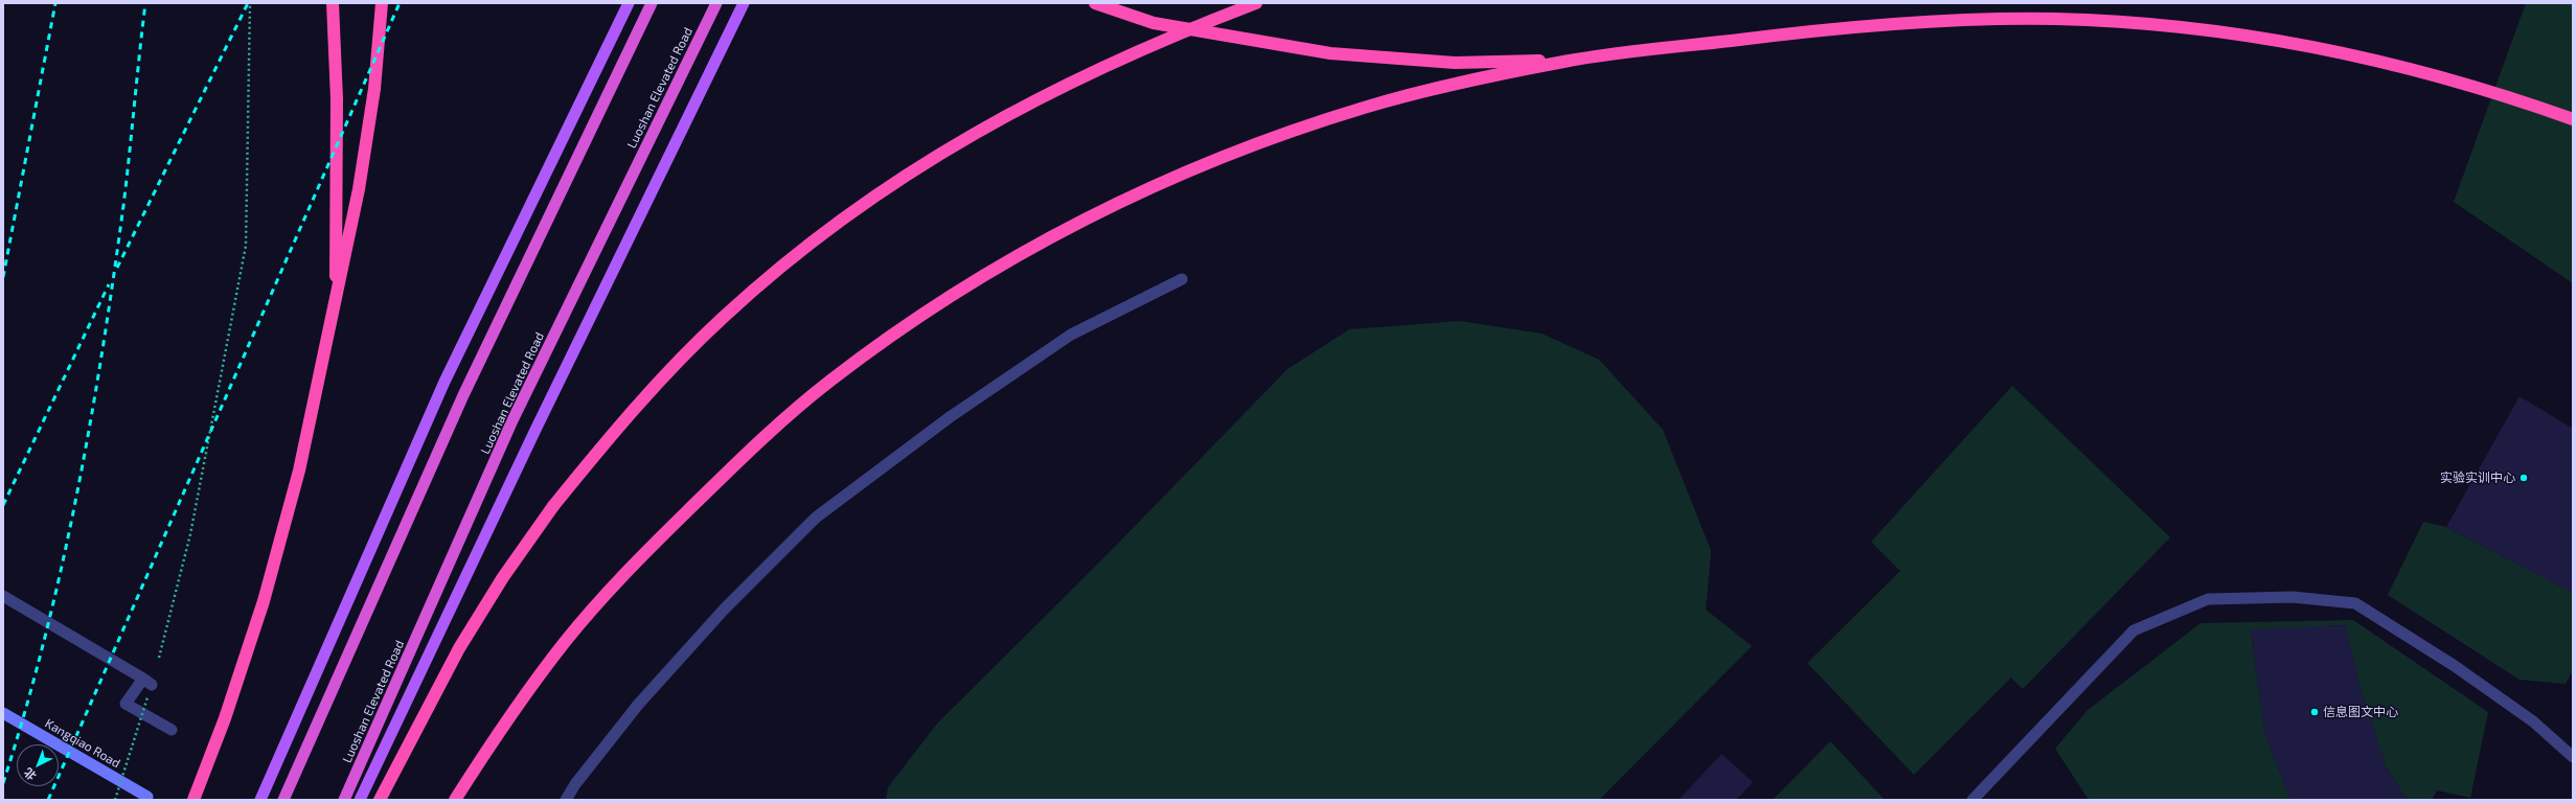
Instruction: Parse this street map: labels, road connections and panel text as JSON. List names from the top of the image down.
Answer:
{
  "streets": {
    "highway": ["Luoshan Elevated Road"],
    "main road": ["Kangqiao Road"]
  },
  "places": ["实验实训中心", "信息图文中心"],
  "north": "bottom left"
}
